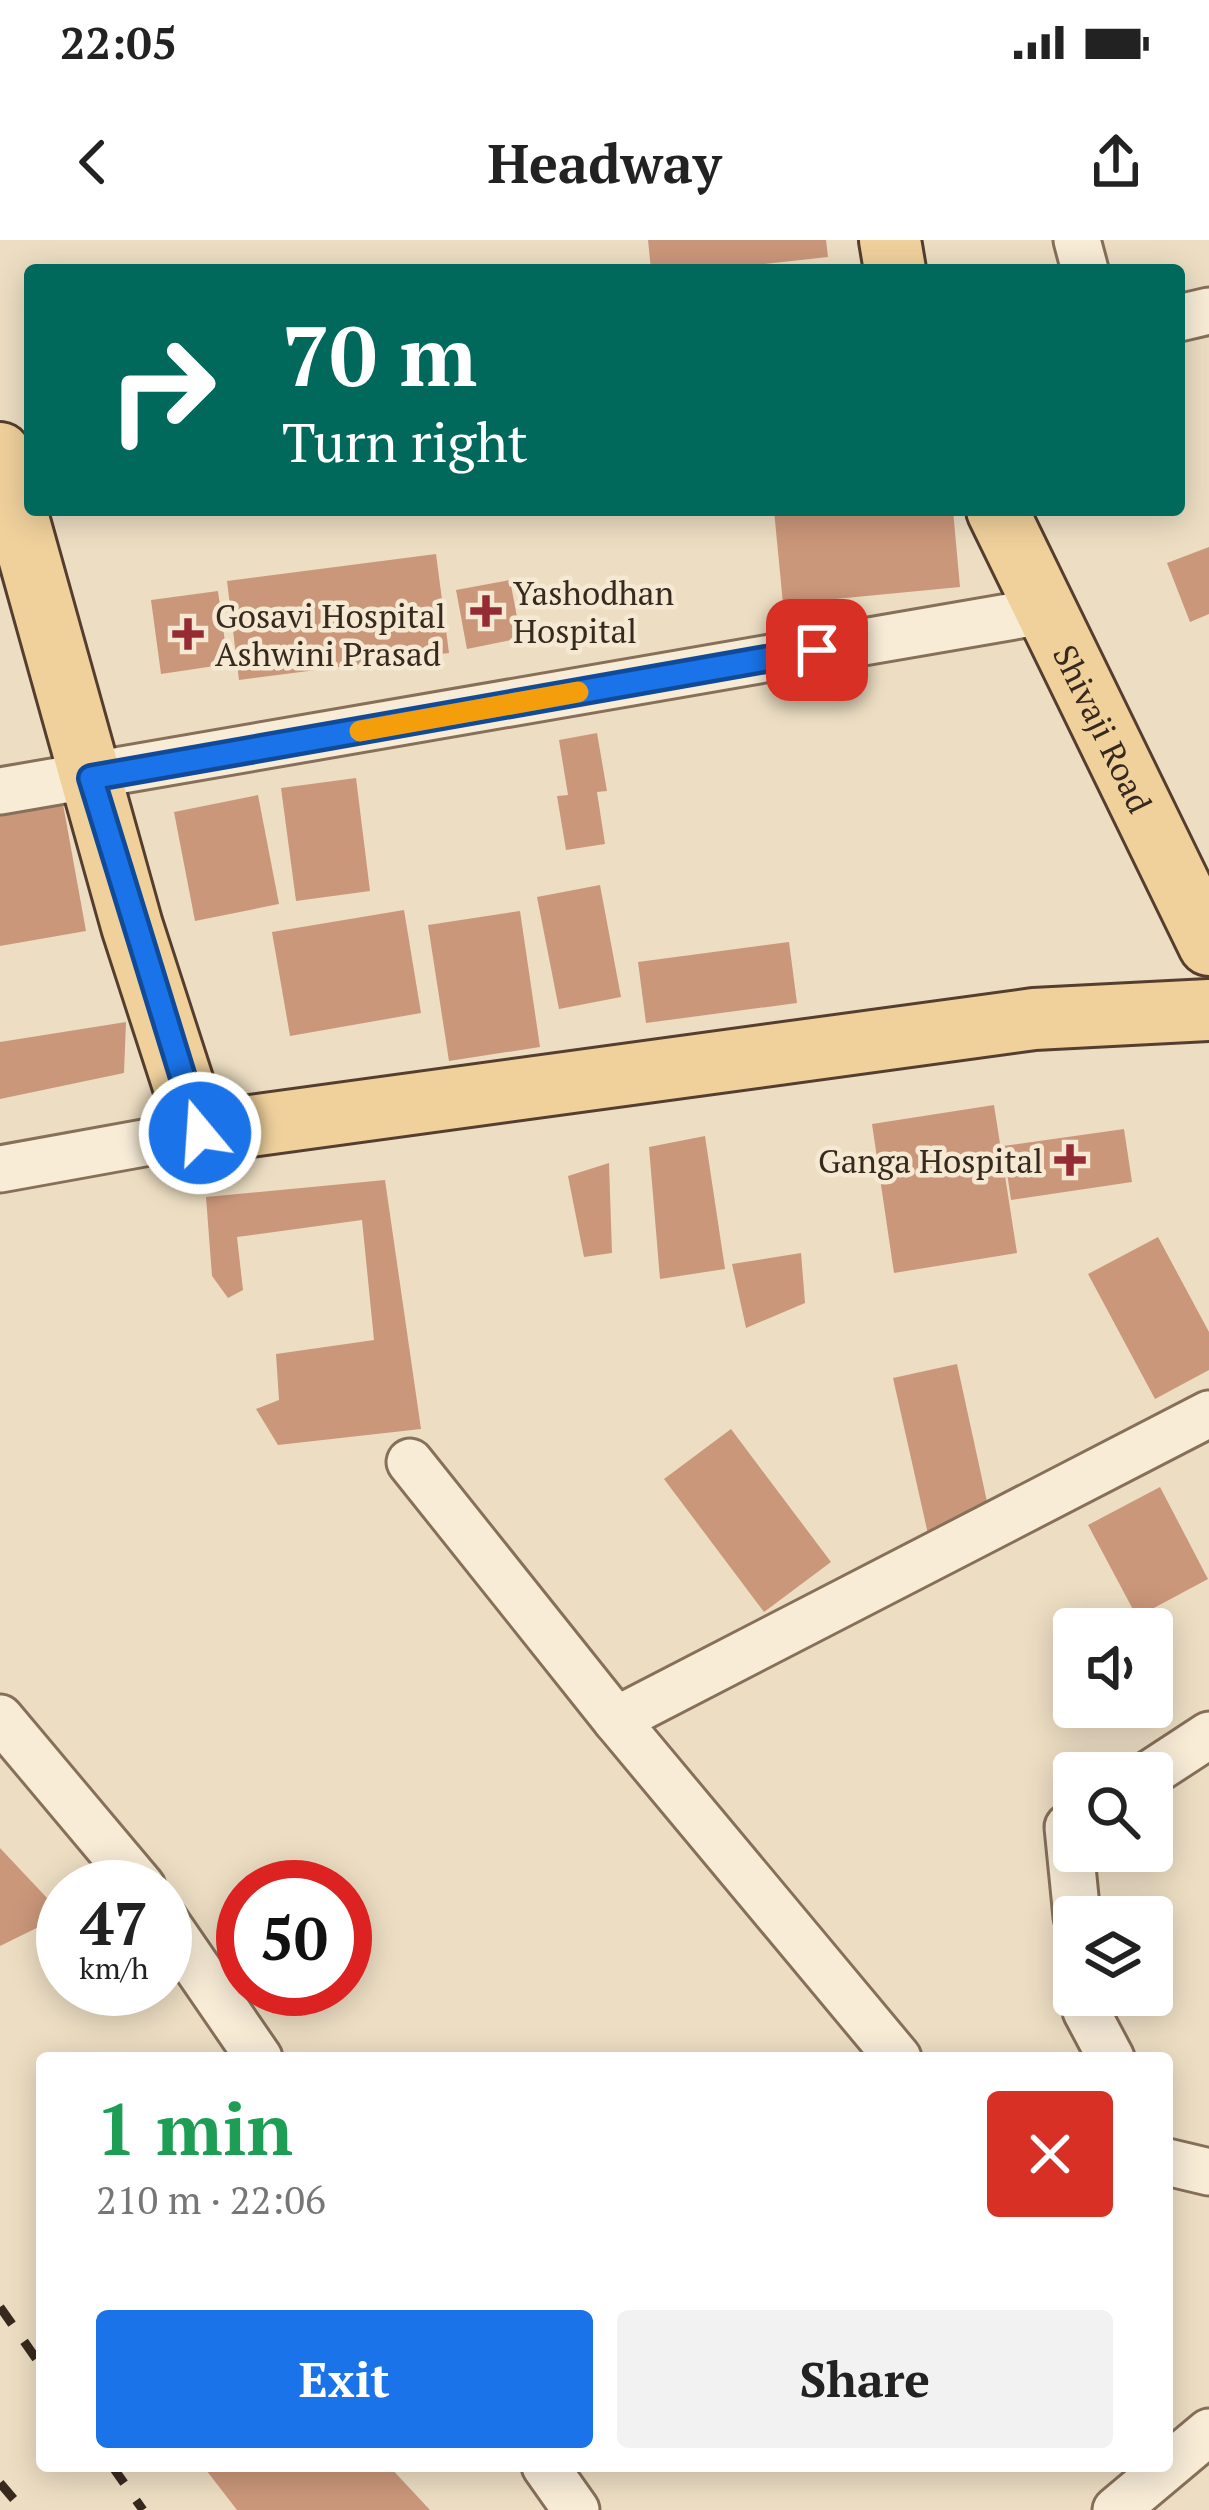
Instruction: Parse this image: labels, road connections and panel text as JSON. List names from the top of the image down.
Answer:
{
  "streets": {
    "main road": ["Shivaji Road"]
  },
  "places": {
    "health": ["Yashodhan Hospital", "Gosavi Hospital Ashwini Prasad", "Ganga Hospital"]
  },
  "page": {
    "status": "22:05",
    "header": "Headway",
    "turn": ["70 m", "Turn right"],
    "speed": "47 km/h",
    "limit": "50",
    "heading": ["1 min", "210 m · 22:06"],
    "buttons": ["Exit", "Share"]
  }
}
